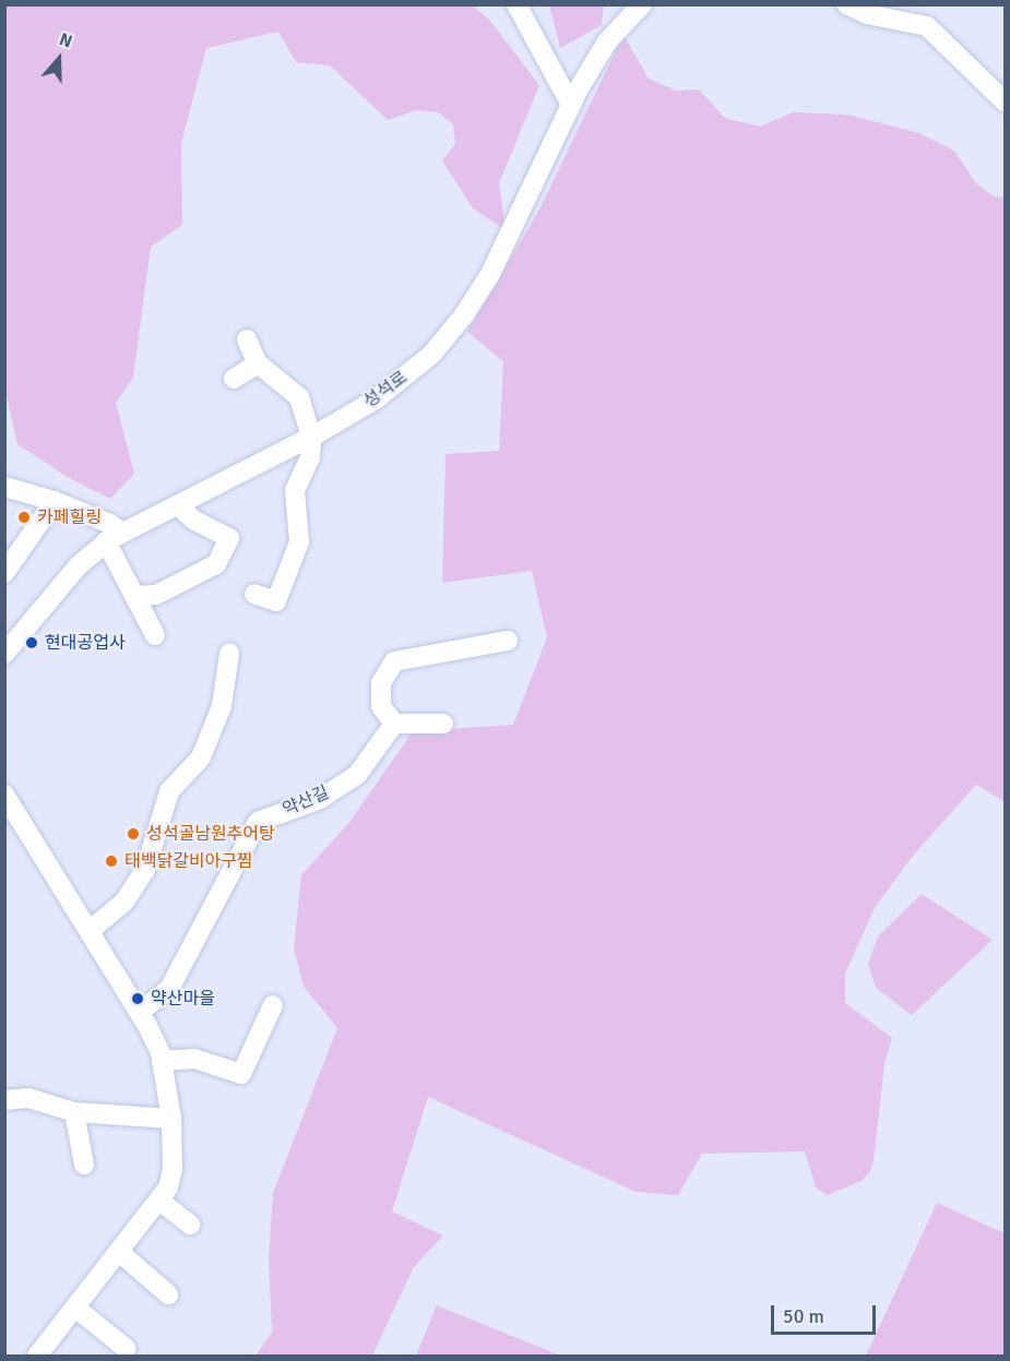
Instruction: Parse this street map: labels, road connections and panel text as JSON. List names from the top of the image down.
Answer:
{
  "streets": {
    "street": ["성석로", "약산길"]
  },
  "places": [
    "카페힐링",
    "현대공업사",
    "성석골남원추어탕",
    "태백닭갈비아구찜",
    "약산마을"
  ],
  "scale_bar": "50 m",
  "north": "top"
}
